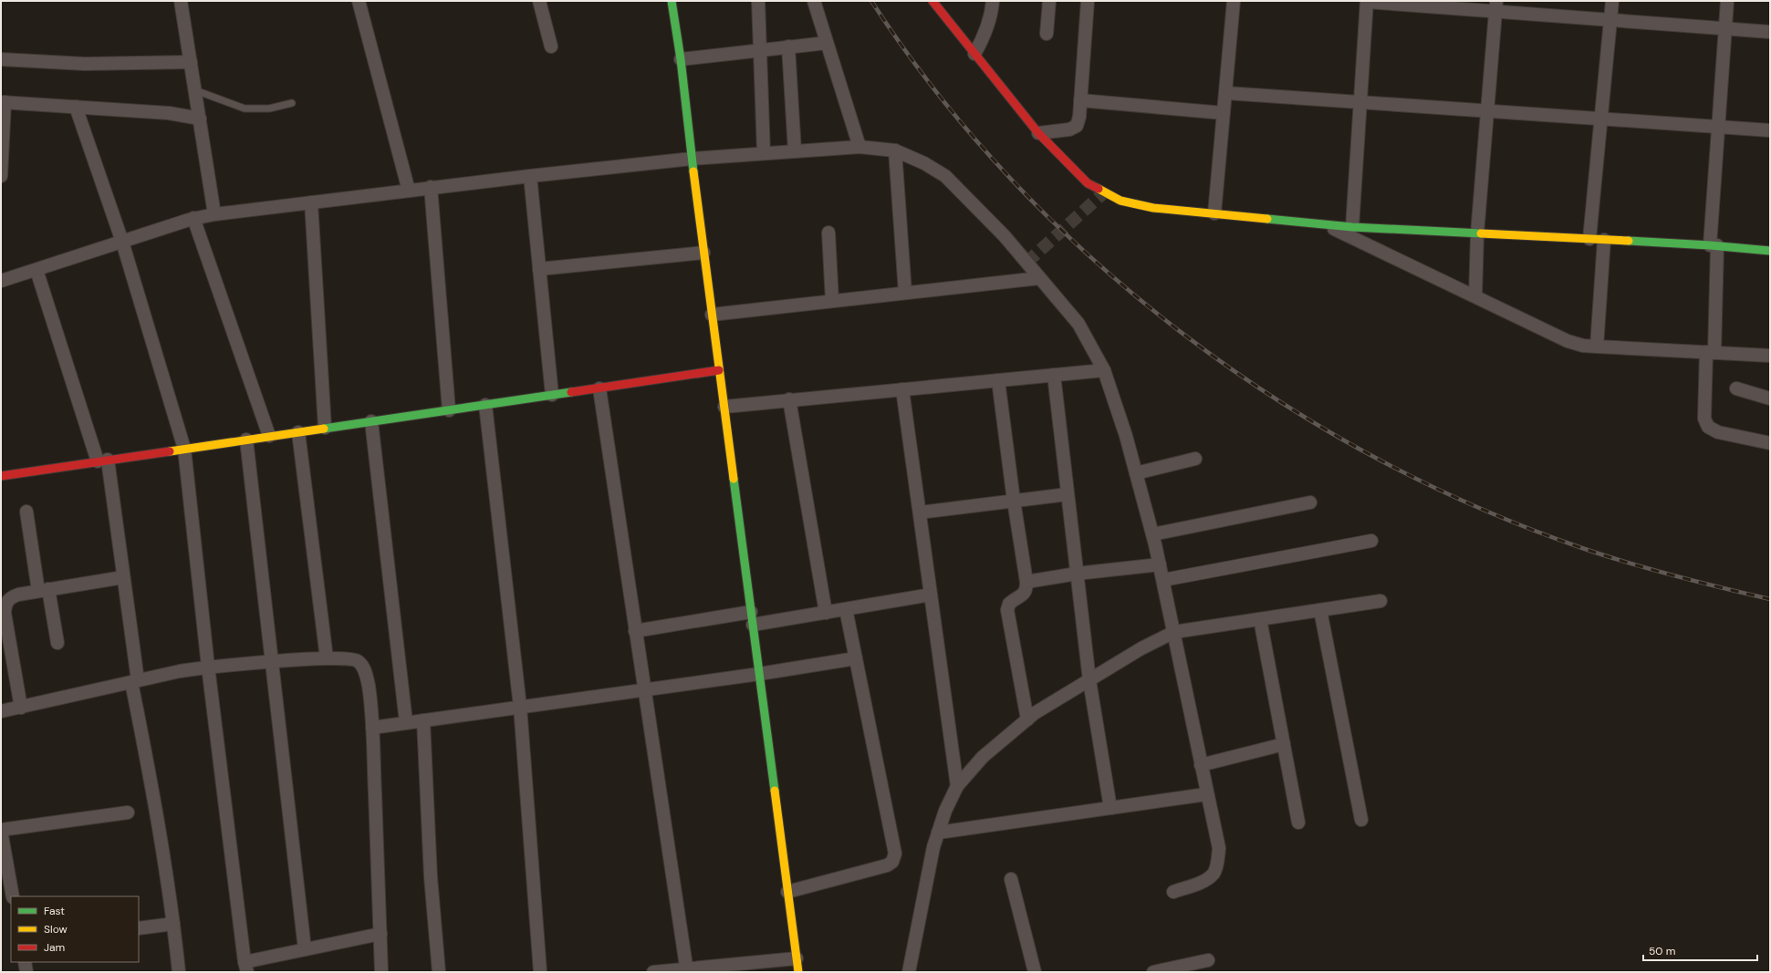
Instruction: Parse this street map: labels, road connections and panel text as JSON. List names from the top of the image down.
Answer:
{
  "legend": ["Fast", "Slow", "Jam"],
  "scale_bar": "50 m"
}
